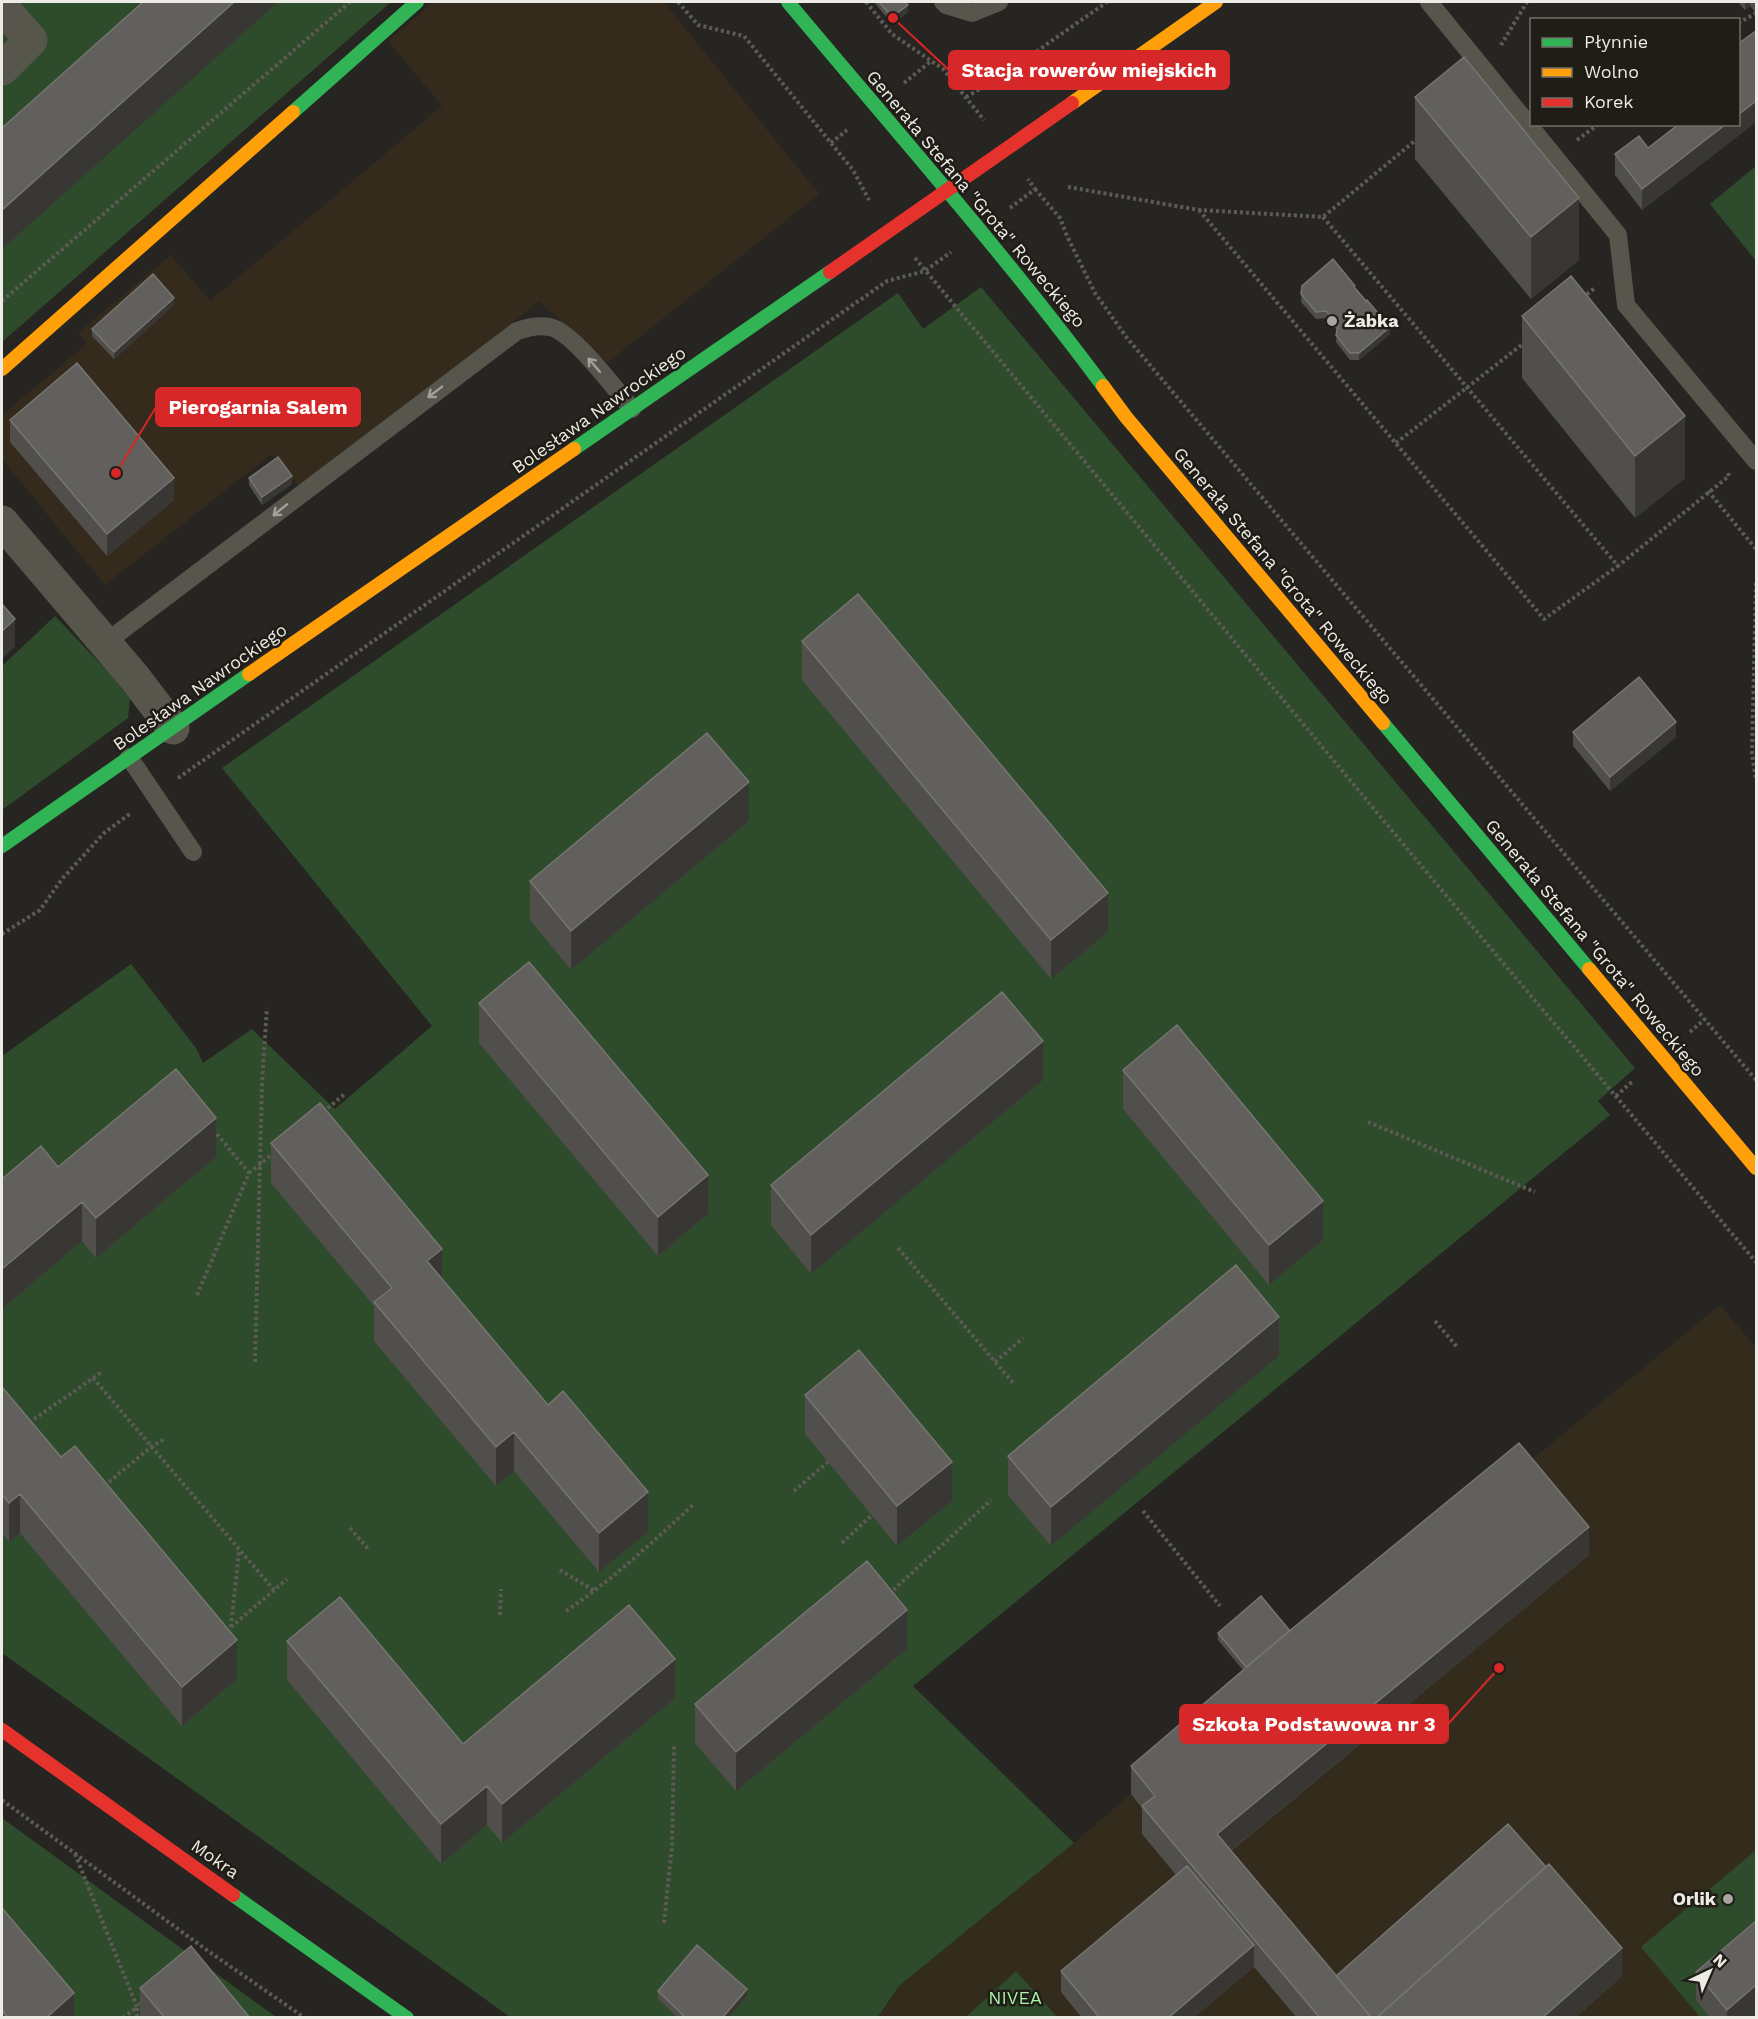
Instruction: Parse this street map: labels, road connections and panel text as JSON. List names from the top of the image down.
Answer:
{
  "streets": {
    "street": ["Generała Stefana \"Grota\" Roweckiego", "Bolesława Nawrockiego", "Mokra"]
  },
  "crossings": [
    ["Generała Stefana \"Grota\" Roweckiego", "Bolesława Nawrockiego"]
  ],
  "parks": ["NIVEA"],
  "places": [
    "Stacja rowerów miejskich",
    "Żabka",
    "Pierogarnia Salem",
    "Szkoła Podstawowa nr 3",
    "Orlik"
  ],
  "legend": ["Płynnie", "Wolno", "Korek"],
  "north": "top right"
}
